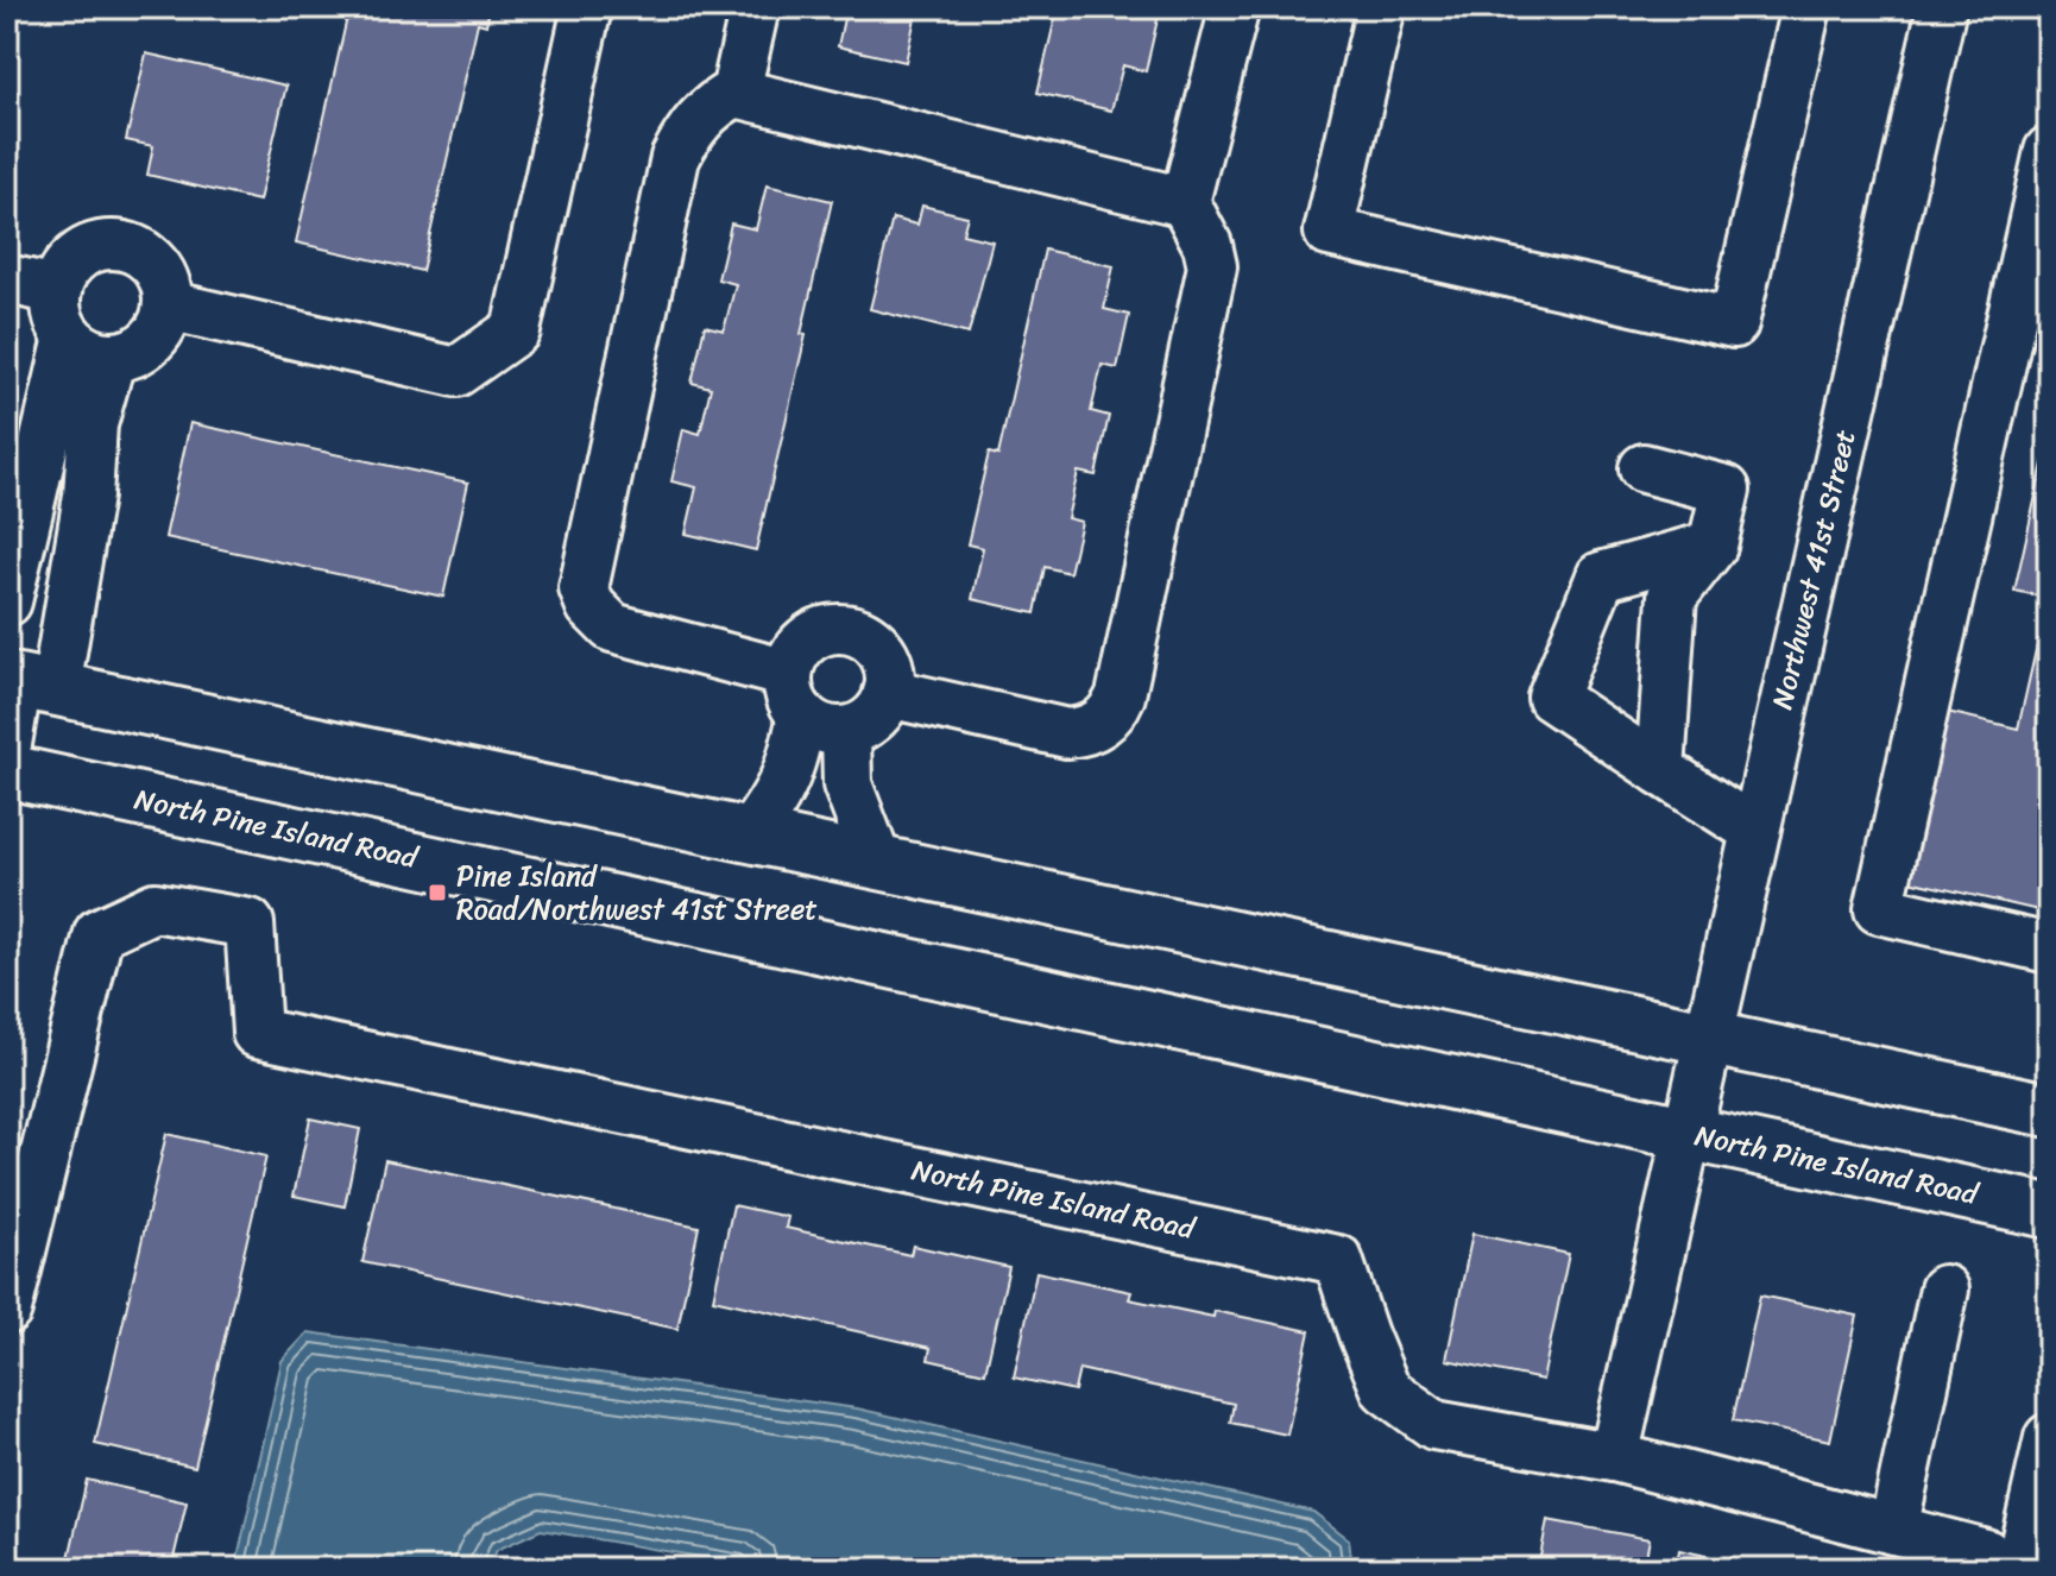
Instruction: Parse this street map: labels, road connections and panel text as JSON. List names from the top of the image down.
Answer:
{
  "streets": {
    "main road": ["North Pine Island Road"],
    "street": ["Northwest 41st Street"]
  },
  "crossings": [
    ["Northwest 41st Street", "North Pine Island Road"]
  ],
  "places": {
    "transit": ["Pine Island Road/Northwest 41st Street"]
  }
}
